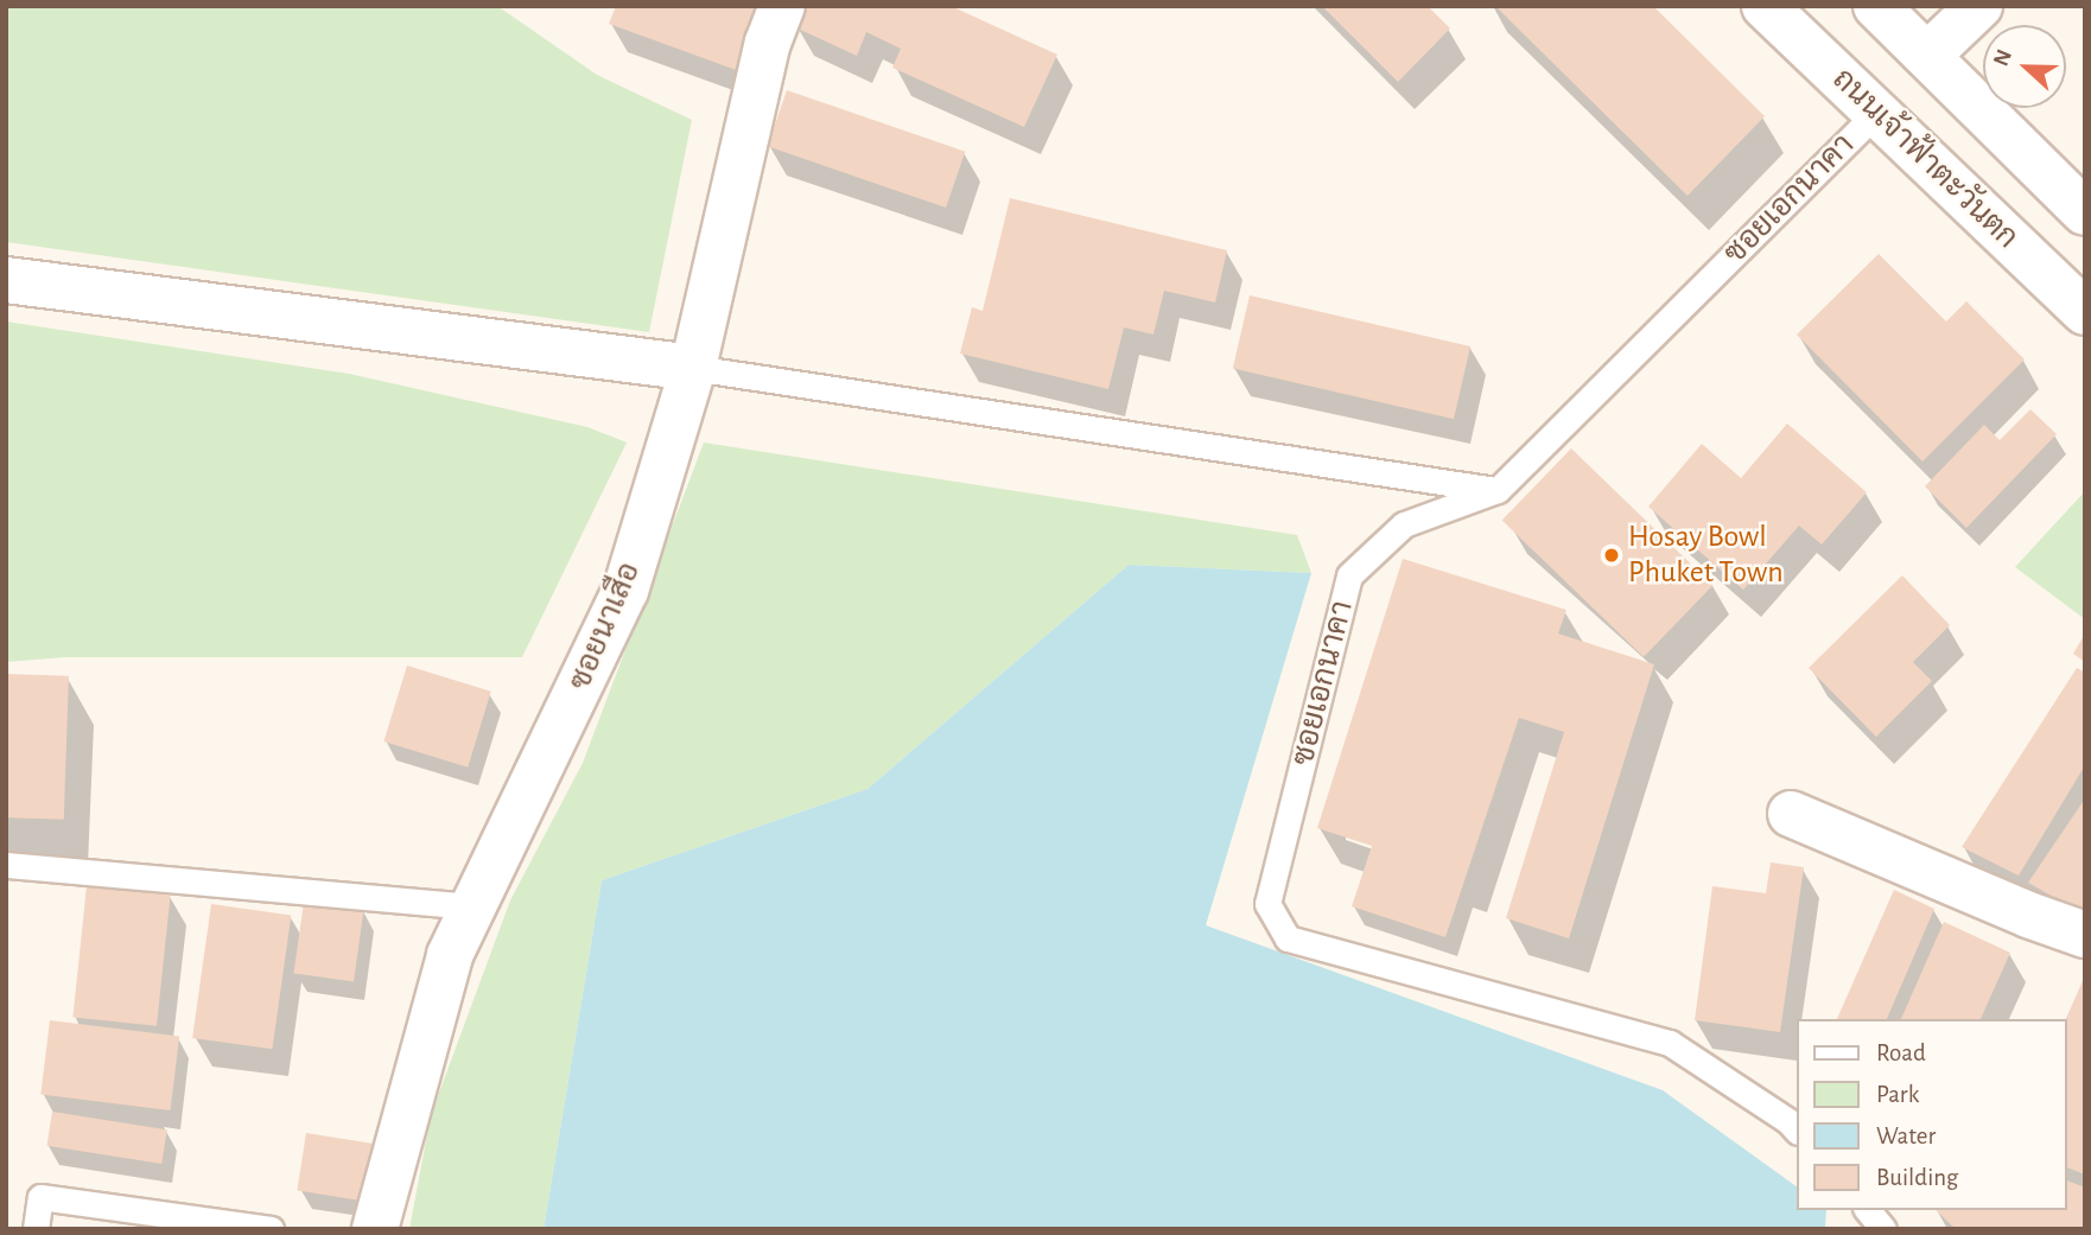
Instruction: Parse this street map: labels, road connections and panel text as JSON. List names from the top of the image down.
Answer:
{
  "streets": {
    "street": ["ถนนเจ้าฟ้าตะวันตก", "ซอยนาเสือ"],
    "lane": ["ซอยเอกนาคา"]
  },
  "crossings": [
    ["ถนนเจ้าฟ้าตะวันตก", "ซอยเอกนาคา"]
  ],
  "places": ["Hosay Bowl Phuket Town"],
  "legend": [
    "Road",
    "Park",
    "Water",
    "Building"
  ],
  "north": "left"
}
